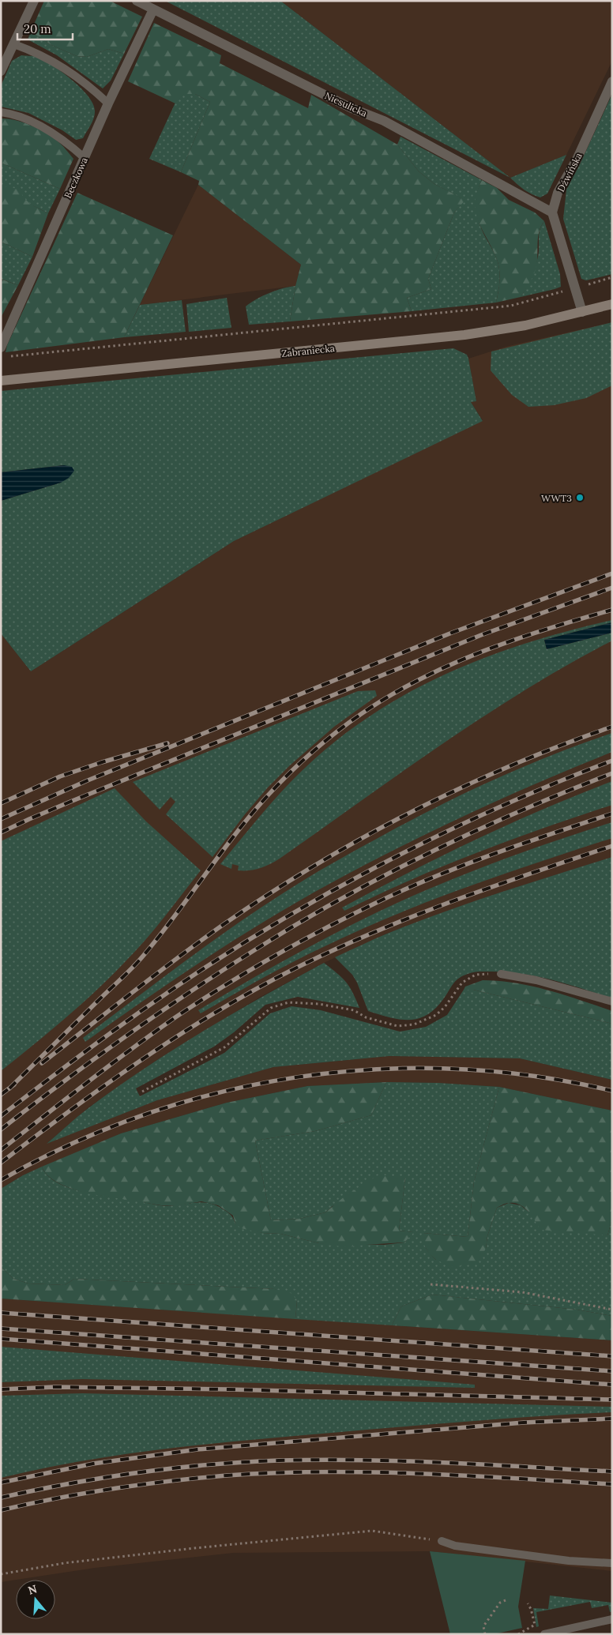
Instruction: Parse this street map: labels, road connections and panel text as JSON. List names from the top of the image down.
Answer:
{
  "streets": {
    "main road": ["Zabraniecka"],
    "street": ["Niesulicka", "Dźwińska", "Beczkowa"]
  },
  "crossings": [
    ["Niesulicka", "Dźwińska"],
    ["Niesulicka", "Beczkowa"]
  ],
  "places": ["WWT3"],
  "scale_bar": "20 m",
  "north": "top"
}
